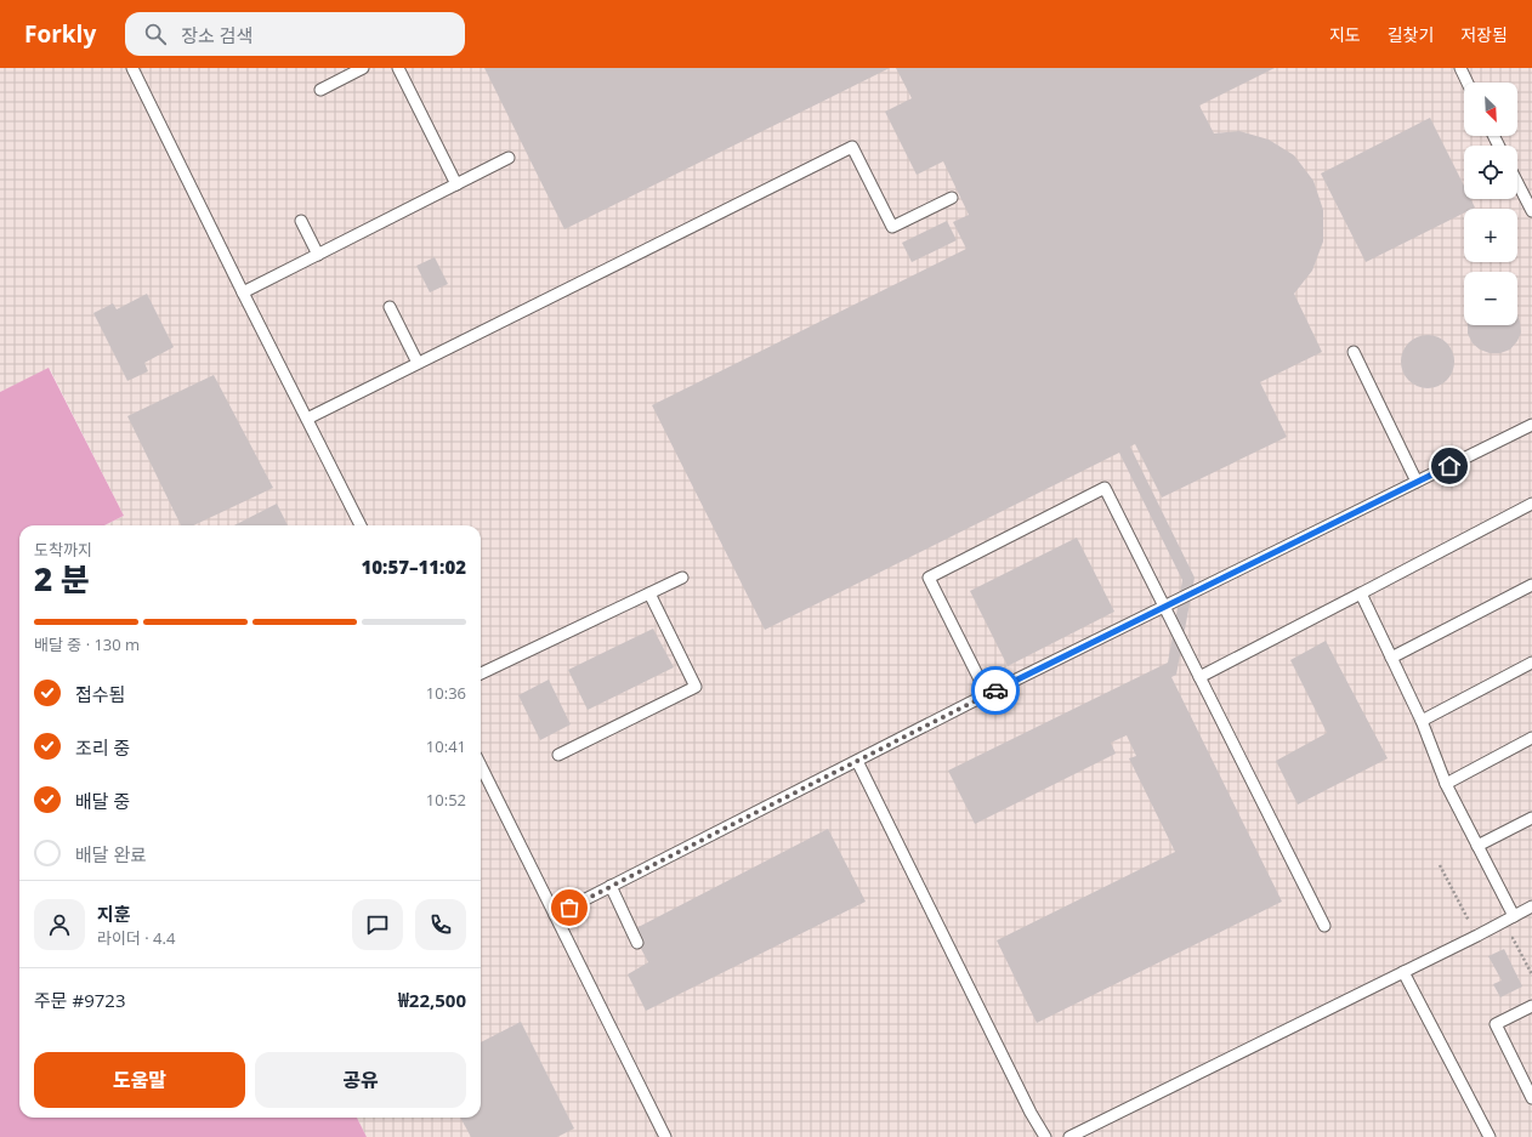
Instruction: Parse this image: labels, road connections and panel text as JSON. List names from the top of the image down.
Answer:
{
  "north": "bottom right",
  "page": {
    "header": "Forkly",
    "search": "장소 검색",
    "nav": ["지도", "길찾기", "저장됨"],
    "map_buttons": ["+", "−"],
    "heading": ["2 분", "도착까지", "10:57–11:02"],
    "panel": [
      "지훈",
      "라이더 · 4.4",
      "주문 #9723",
      "₩22,500"
    ],
    "bar": "배달 중 · 130 m",
    "list": [
      ["접수됨", "10:36"],
      ["조리 중", "10:41"],
      ["배달 중", "10:52"],
      "배달 완료"
    ],
    "buttons": ["도움말", "공유"]
  }
}
